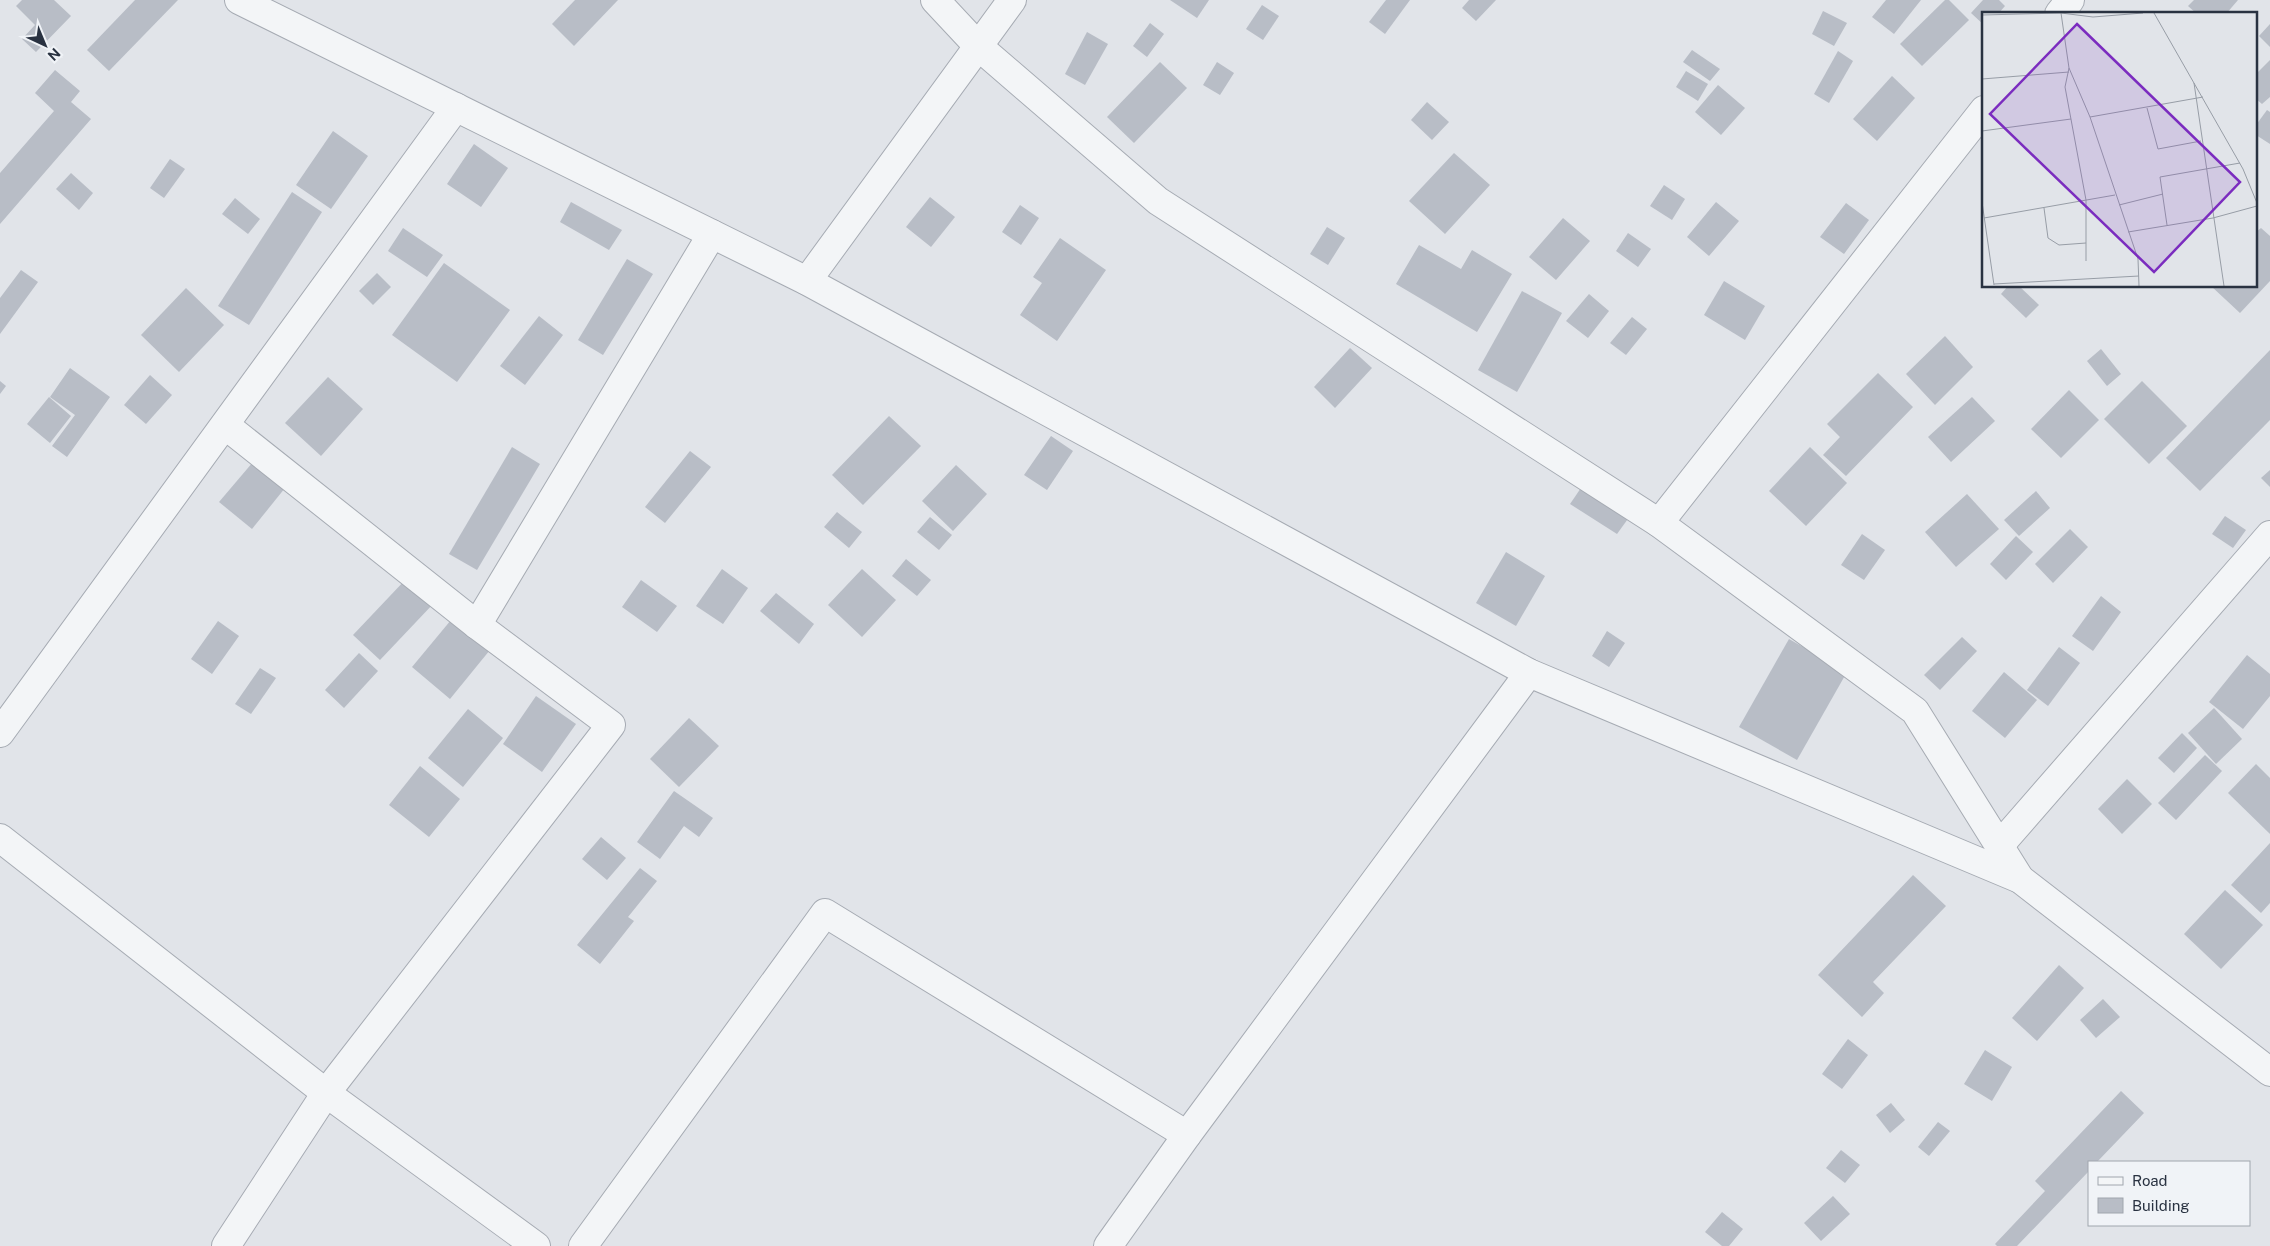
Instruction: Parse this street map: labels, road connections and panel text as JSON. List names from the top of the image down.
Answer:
{
  "legend": ["Road", "Building"],
  "north": "bottom right"
}
